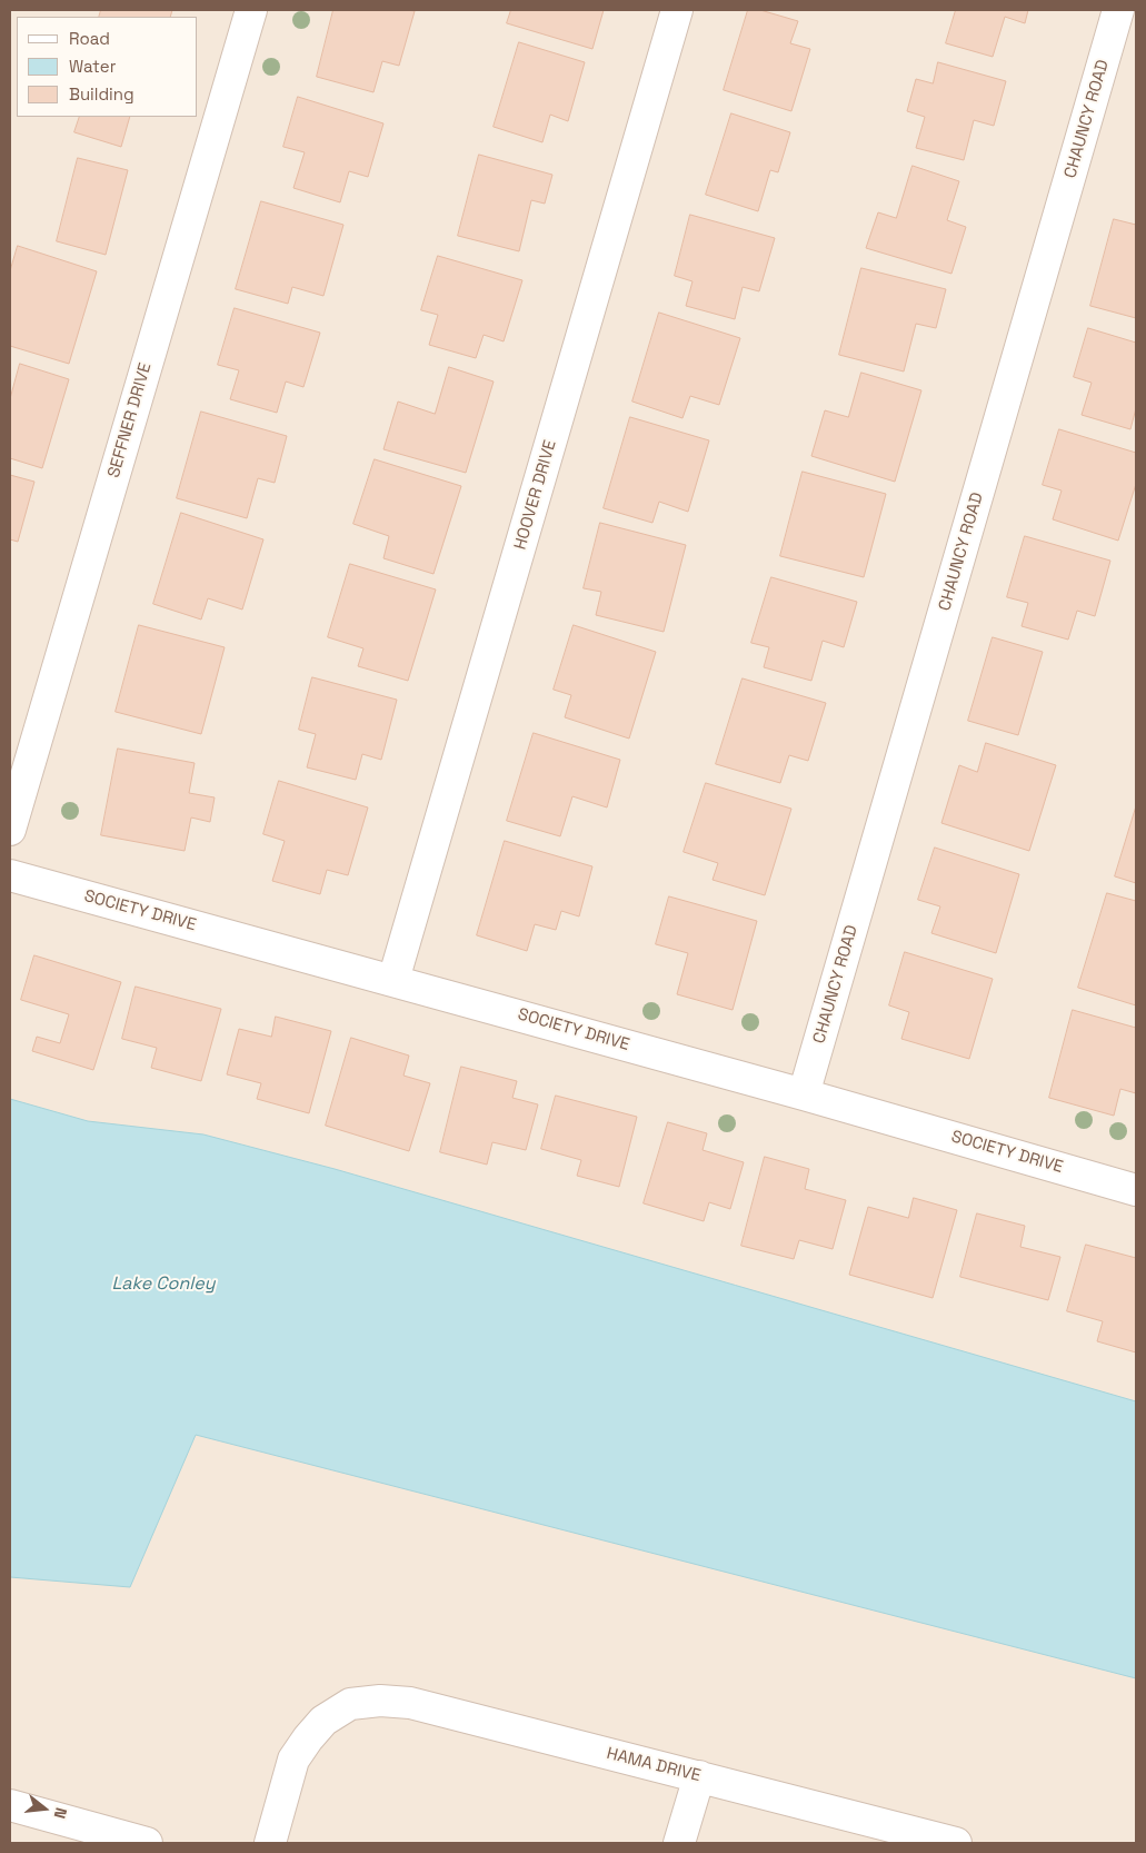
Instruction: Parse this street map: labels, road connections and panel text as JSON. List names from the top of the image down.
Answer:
{
  "streets": {
    "street": [
      "CHAUNCY ROAD",
      "SEFFNER DRIVE",
      "HOOVER DRIVE",
      "SOCIETY DRIVE",
      "HAMA DRIVE"
    ]
  },
  "crossings": [
    ["CHAUNCY ROAD", "SOCIETY DRIVE"],
    ["HOOVER DRIVE", "SOCIETY DRIVE"]
  ],
  "water": ["Lake Conley"],
  "legend": ["Road", "Water", "Building"],
  "north": "right"
}
